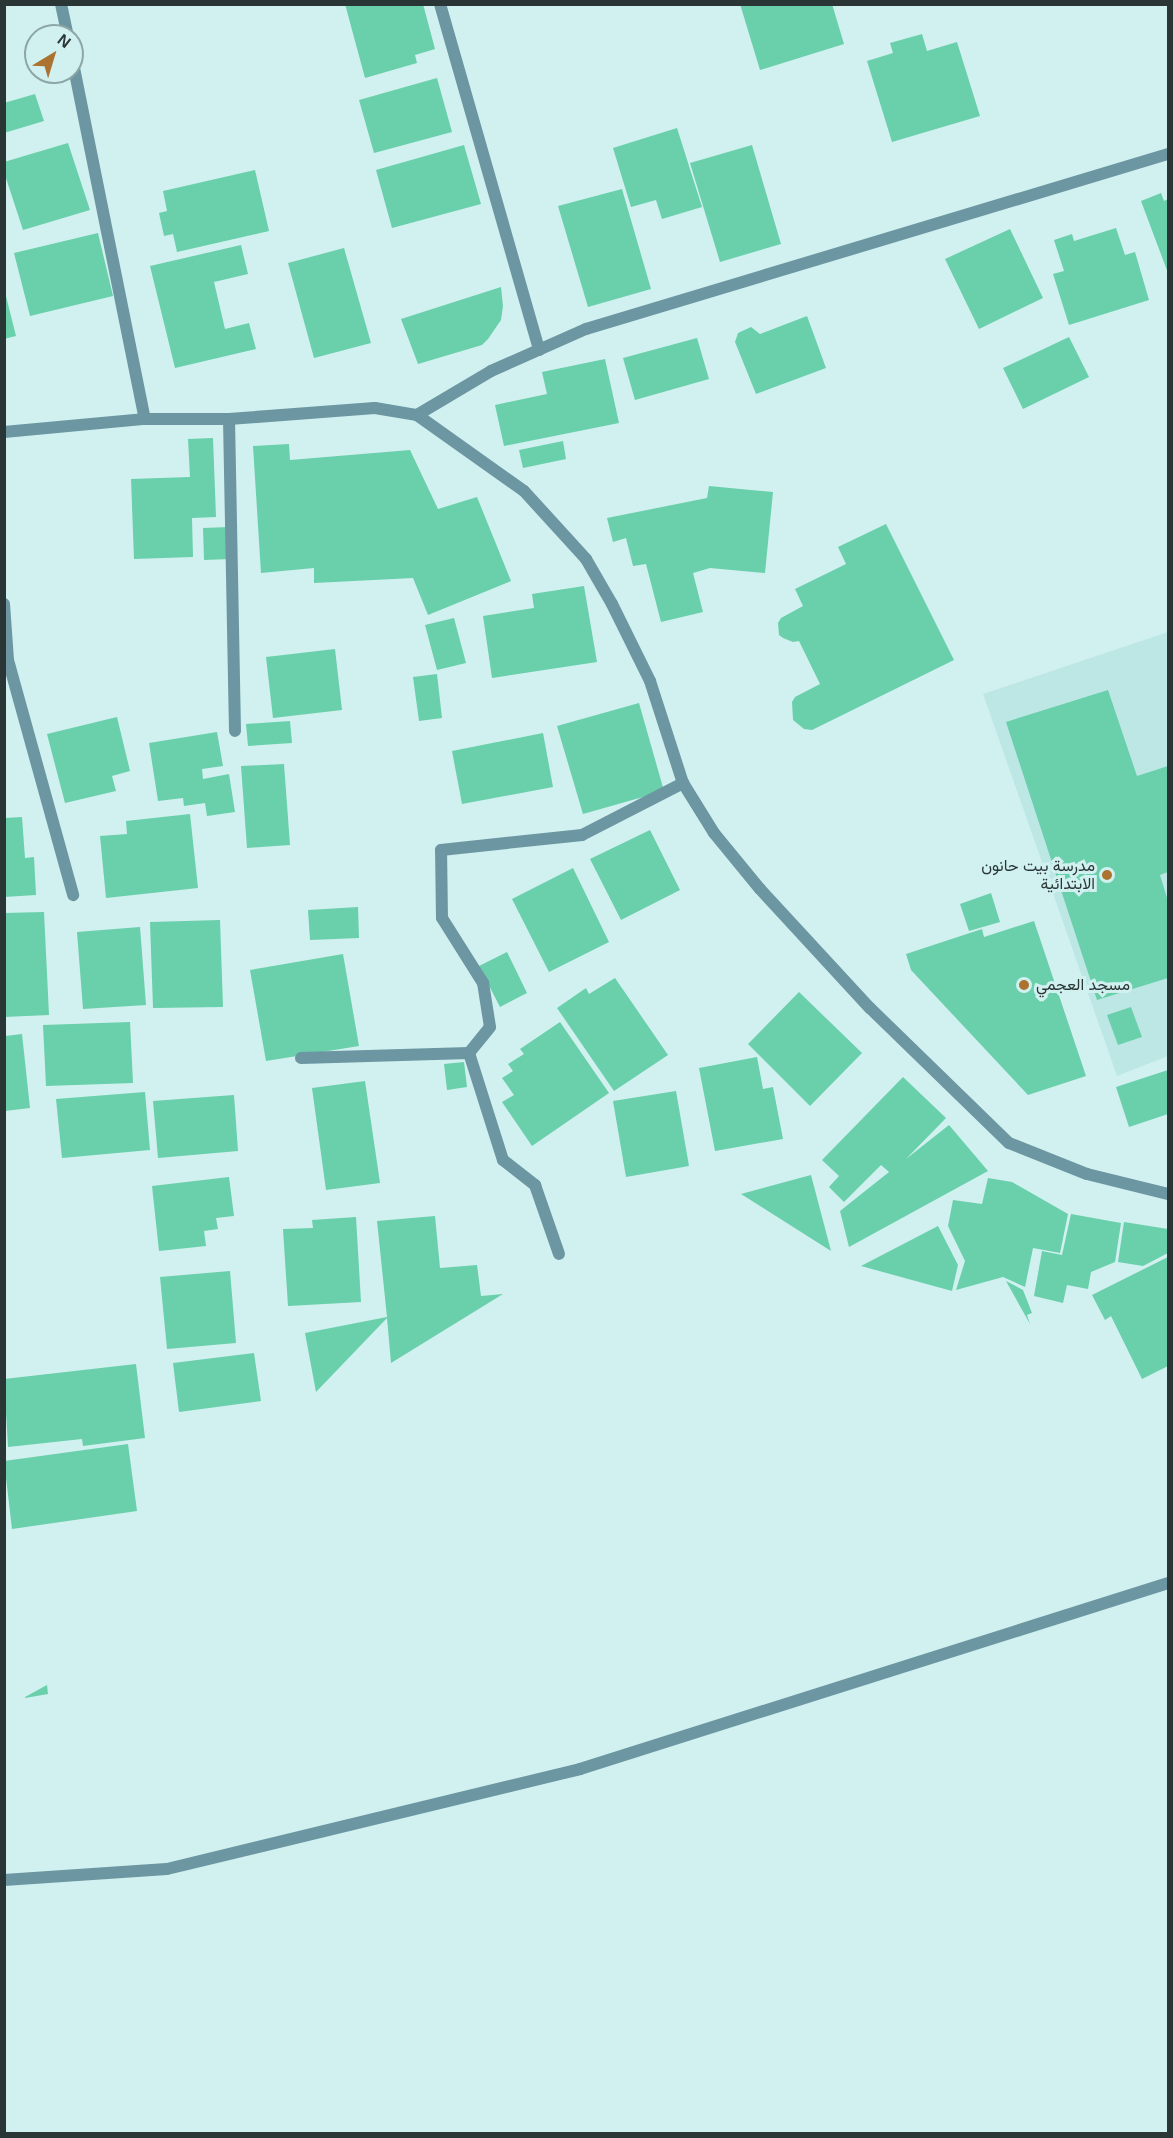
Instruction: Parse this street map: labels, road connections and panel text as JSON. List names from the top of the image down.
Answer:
{
  "places": ["مدرسة بيت حانون الابتدائية", "مسجد العجمي"],
  "north": "top right"
}
